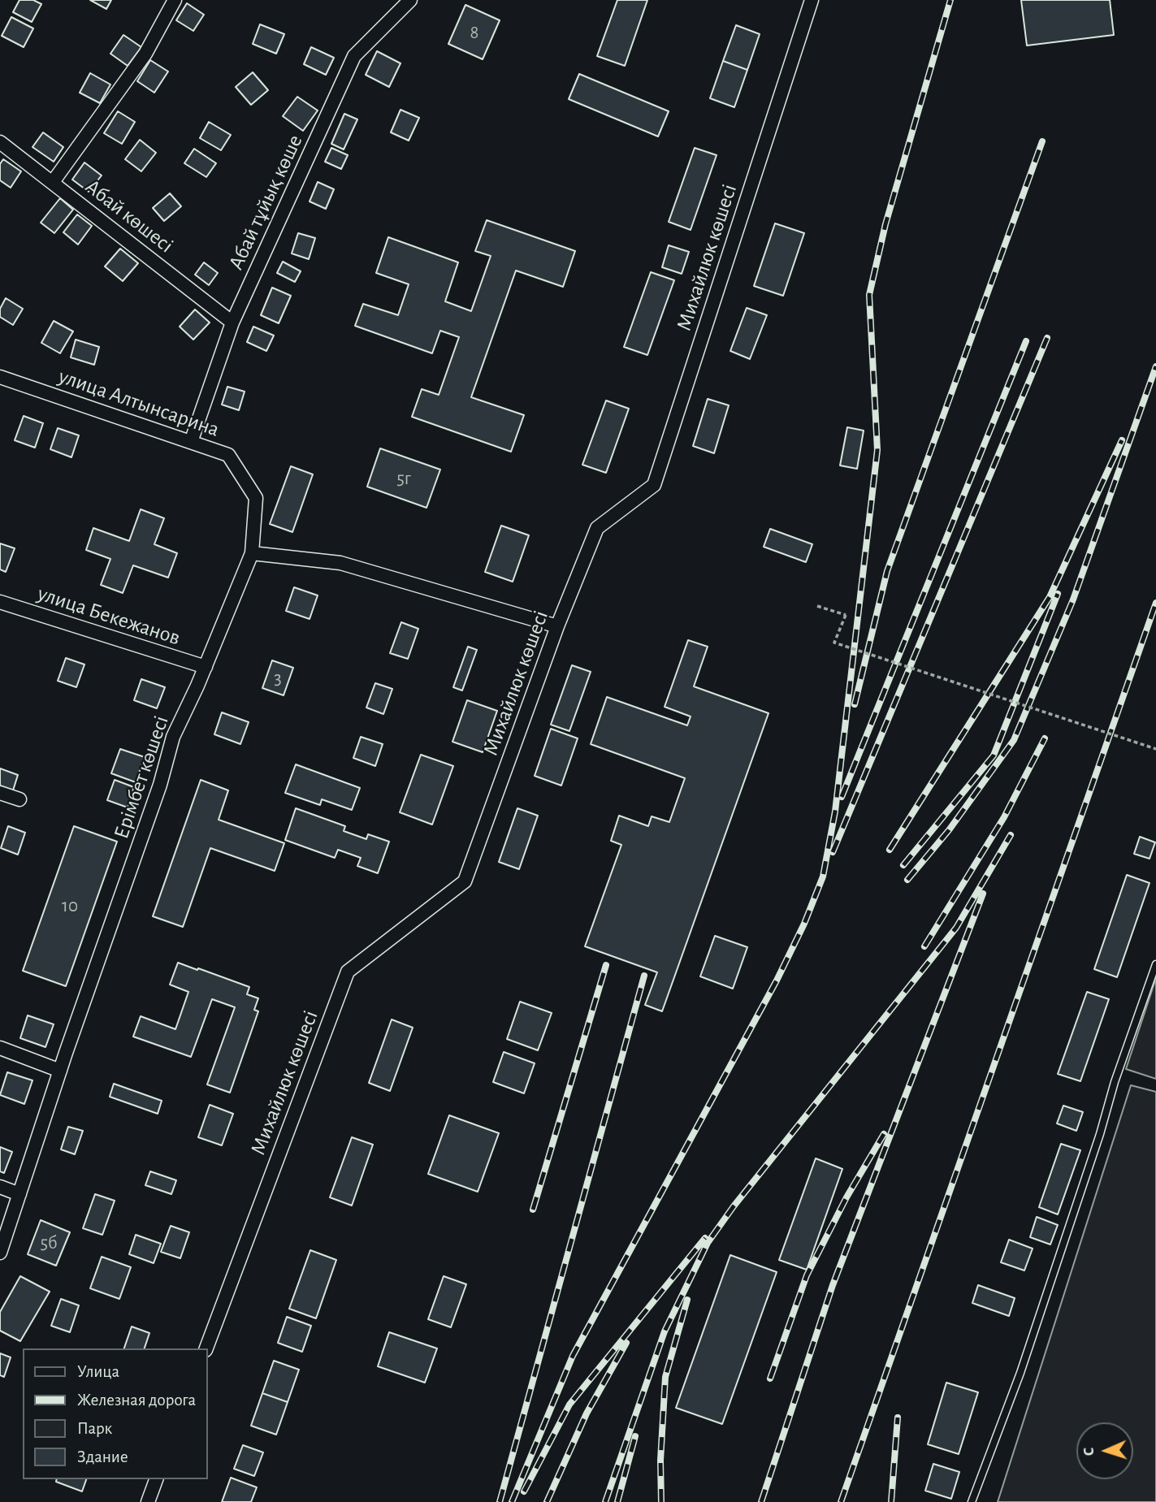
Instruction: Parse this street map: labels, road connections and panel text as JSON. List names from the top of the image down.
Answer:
{
  "streets": {
    "street": [
      "Абай тұйық көше",
      "Абай көшесі",
      "Михайлюк көшесі",
      "улица Алтынсарина",
      "улица Бекежанов",
      "Ерімбет көшесі"
    ]
  },
  "crossings": [
    ["Абай тұйық көше", "Абай көшесі"],
    ["Абай тұйық көше", "улица Алтынсарина"],
    ["улица Алтынсарина", "Ерімбет көшесі"],
    ["улица Бекежанов", "Ерімбет көшесі"]
  ],
  "house_numbers": [
    "8",
    "5г",
    "3",
    "10",
    "5б"
  ],
  "legend": [
    "Улица",
    "Железная дорога",
    "Парк",
    "Здание"
  ],
  "north": "left"
}
